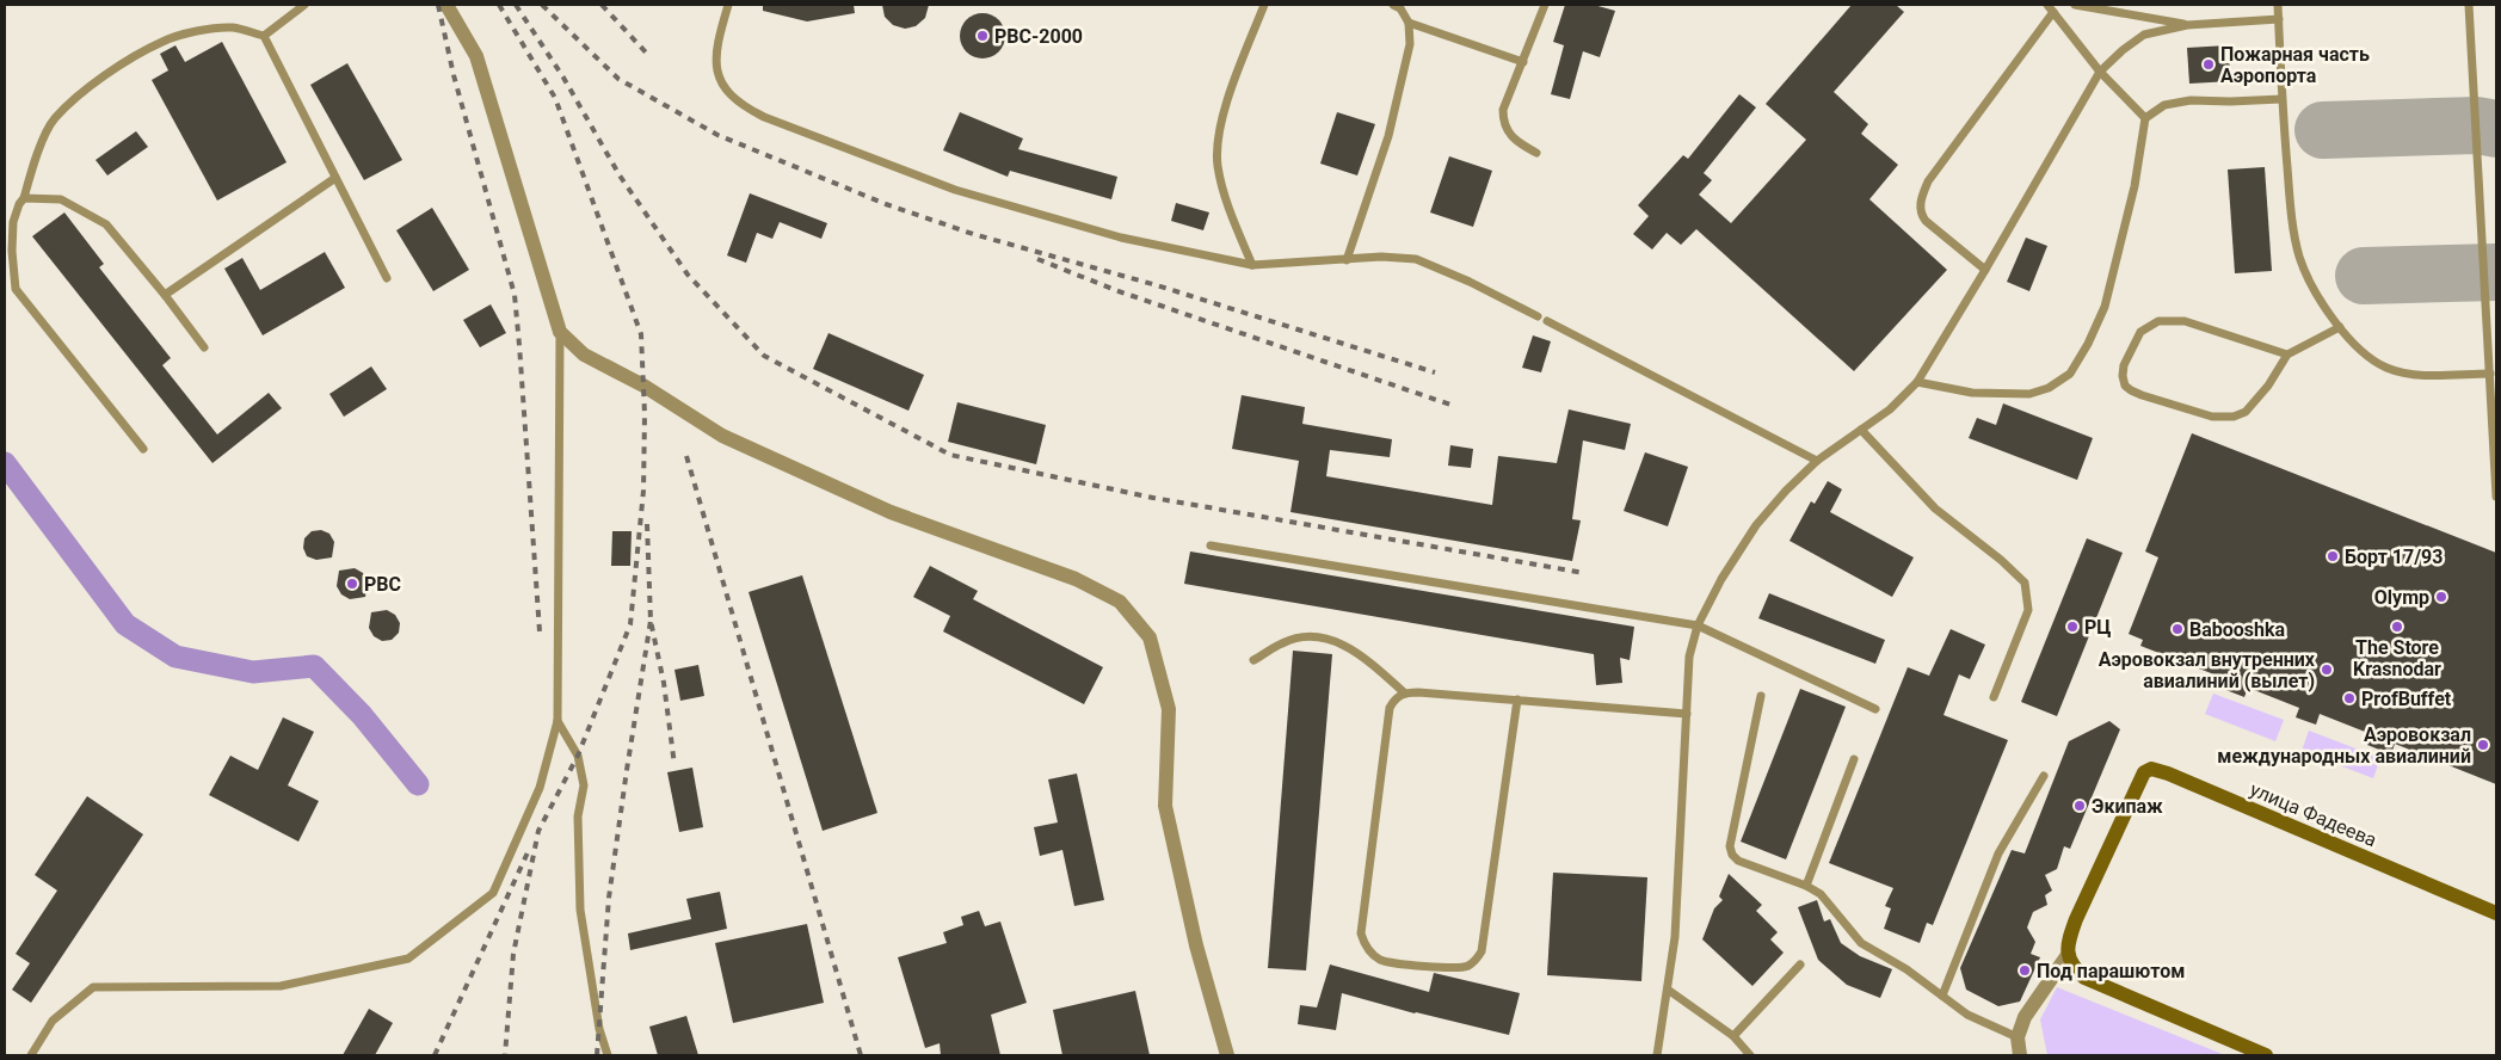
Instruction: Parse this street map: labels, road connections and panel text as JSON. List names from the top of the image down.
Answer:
{
  "streets": {
    "main road": ["улица Фадеева"]
  },
  "places": [
    "РВС-2000",
    "Пожарная часть Аэропорта",
    "Борт 17/93",
    "РВС",
    "Olymp",
    "РЦ",
    "The Store Krasnodar",
    "Babooshka",
    "Аэровокзал внутренних авиалиний (вылет)",
    "ProfBuffet",
    "Аэровокзал международных авиалиний",
    "Экипаж",
    "Под парашютом"
  ]
}
